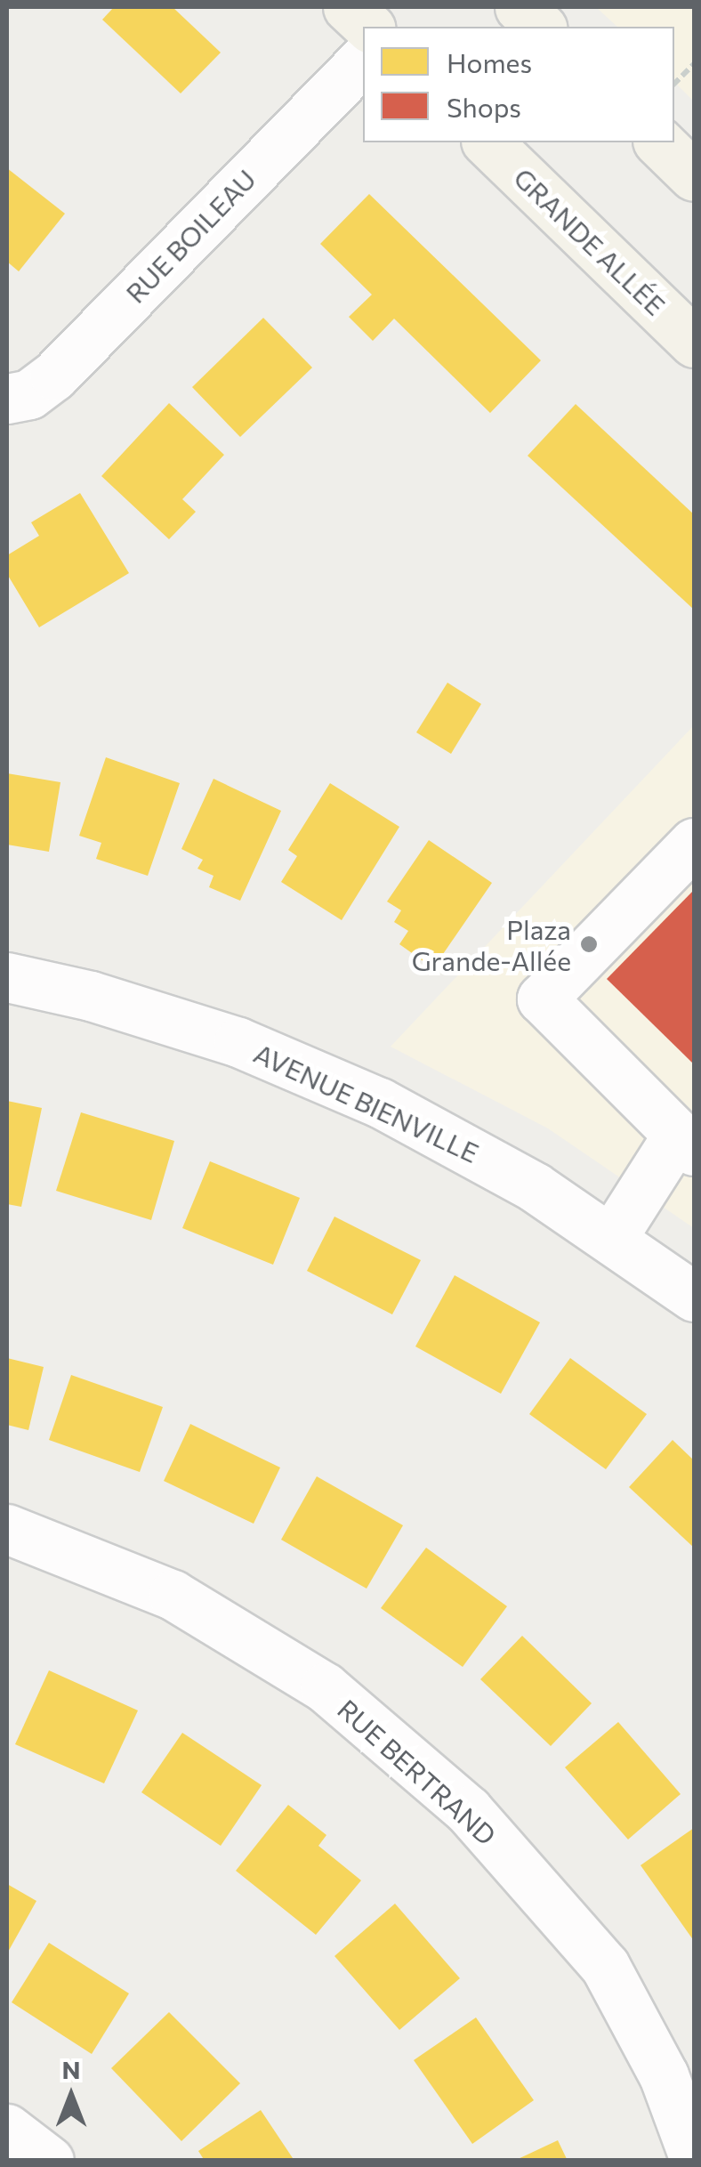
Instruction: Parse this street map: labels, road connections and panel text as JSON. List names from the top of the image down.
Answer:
{
  "streets": {
    "main road": ["GRANDE ALLÉE"],
    "street": ["RUE BOILEAU", "AVENUE BIENVILLE", "RUE BERTRAND"]
  },
  "places": ["Plaza Grande-Allée"],
  "legend": ["Homes", "Shops"],
  "north": "top"
}
